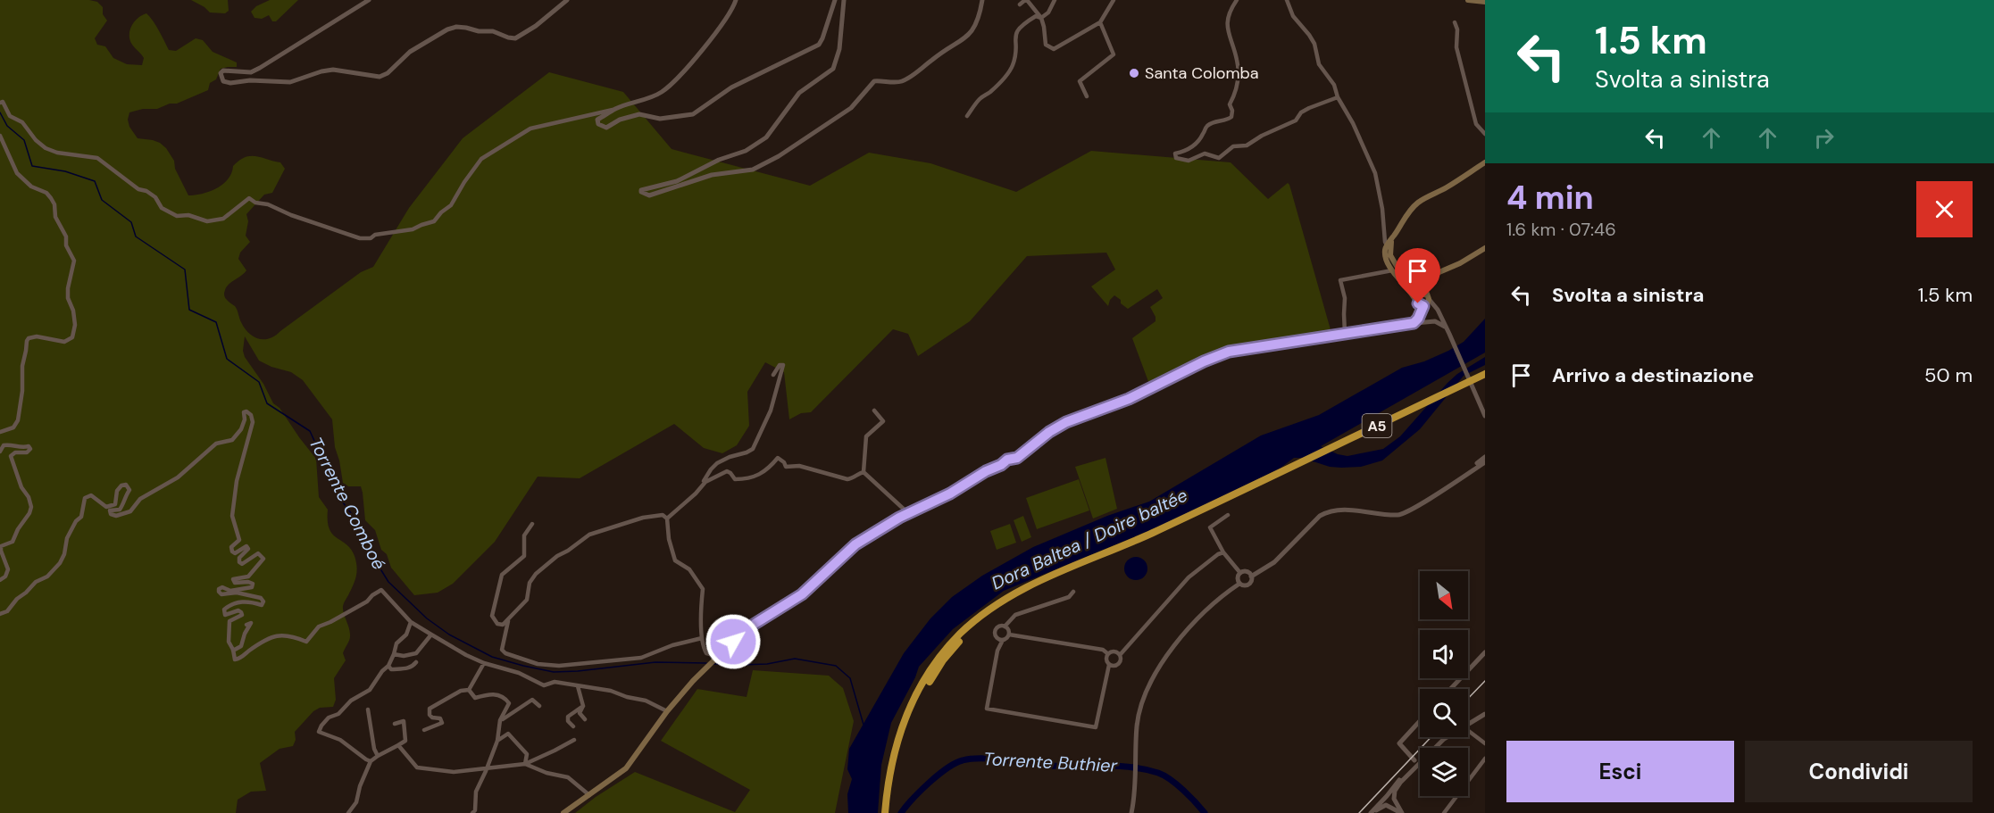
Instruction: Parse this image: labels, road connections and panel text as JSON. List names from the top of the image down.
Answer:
{
  "streets": {
    "highway": ["A5"]
  },
  "water": ["Torrente Comboé", "Dora Baltea / Doire baltée", "Torrente Buthier"],
  "places": ["Santa Colomba"],
  "north": "bottom right",
  "page": {
    "turn": ["1.5 km", "Svolta a sinistra"],
    "heading": ["4 min", "1.6 km · 07:46"],
    "list": [
      {
        "name": "Svolta a sinistra",
        "value": "1.5 km"
      },
      {
        "name": "Arrivo a destinazione",
        "value": "50 m"
      }
    ],
    "buttons": ["Esci", "Condividi"]
  }
}
